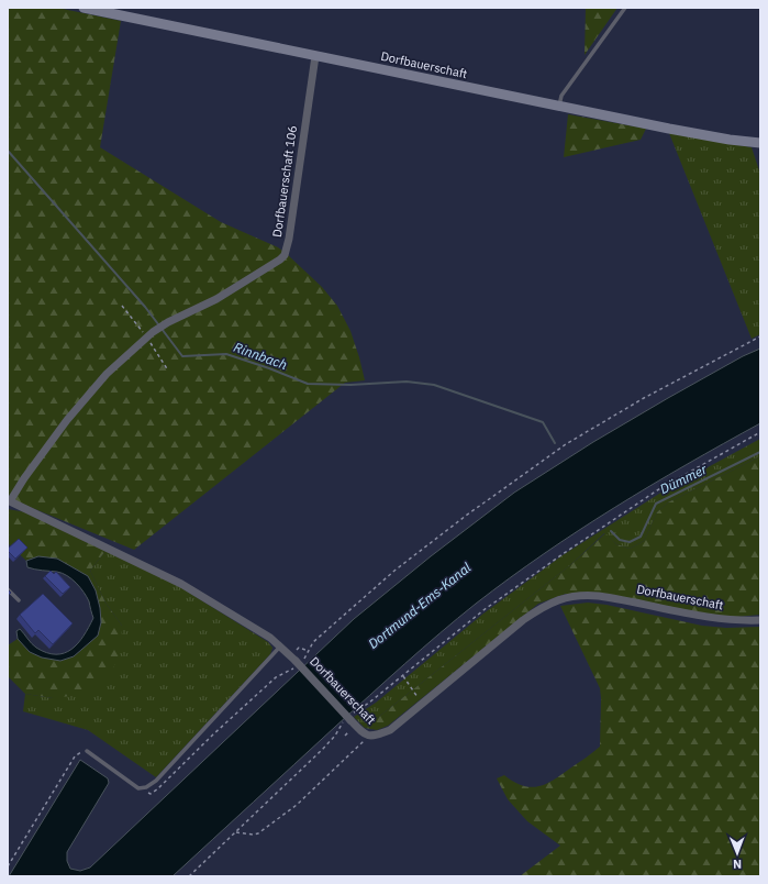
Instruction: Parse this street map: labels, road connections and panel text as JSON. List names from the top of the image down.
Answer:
{
  "streets": {
    "street": ["Dorfbauerschaft", "Dorfbauerschaft 106"]
  },
  "crossings": [
    ["Dorfbauerschaft", "Dorfbauerschaft 106"]
  ],
  "water": ["Rinnbach", "Dümmer", "Dortmund-Ems-Kanal"],
  "north": "bottom"
}
